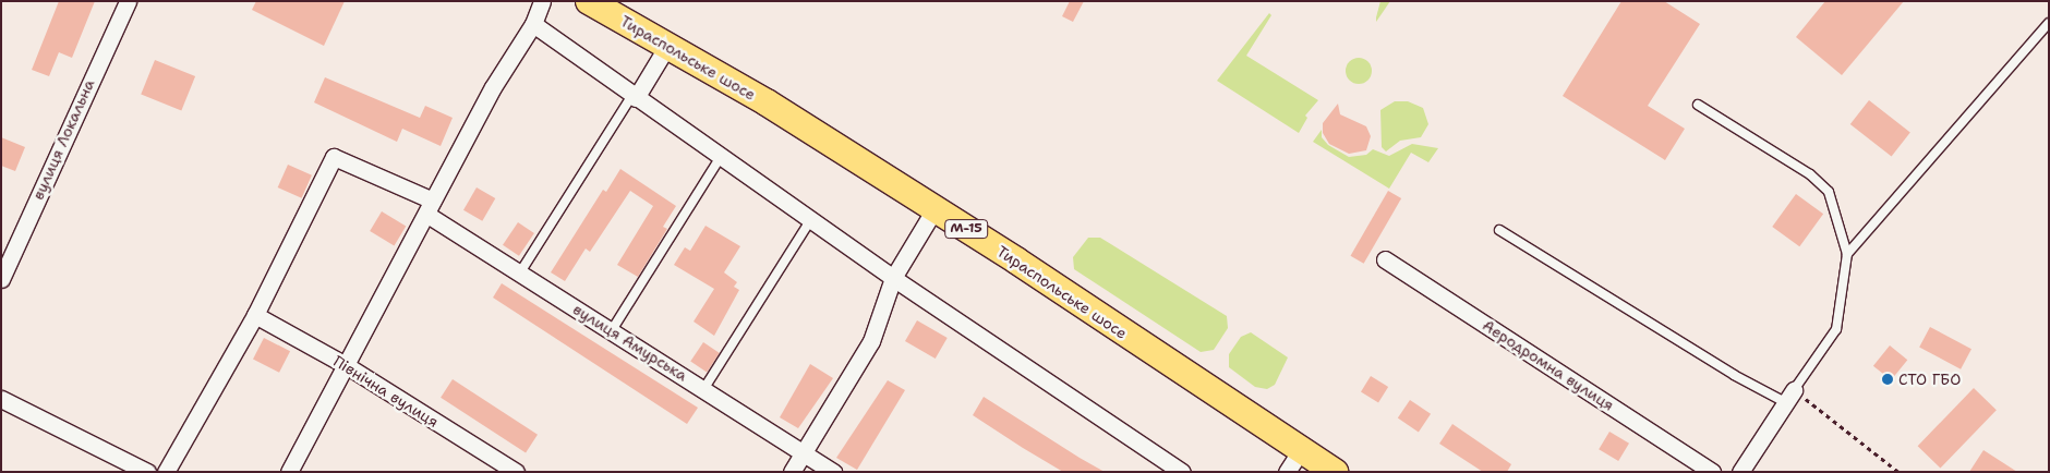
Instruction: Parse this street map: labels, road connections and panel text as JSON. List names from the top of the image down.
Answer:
{
  "streets": {
    "main road": ["Тираспольське шосе", "М-15"],
    "street": [
      "вулиця Локальна",
      "вулиця Амурська",
      "Аеродромна вулиця",
      "Північна вулиця"
    ]
  },
  "crossings": [
    ["вулиця Амурська", "Північна вулиця"]
  ],
  "places": ["СТО ГБО"]
}
